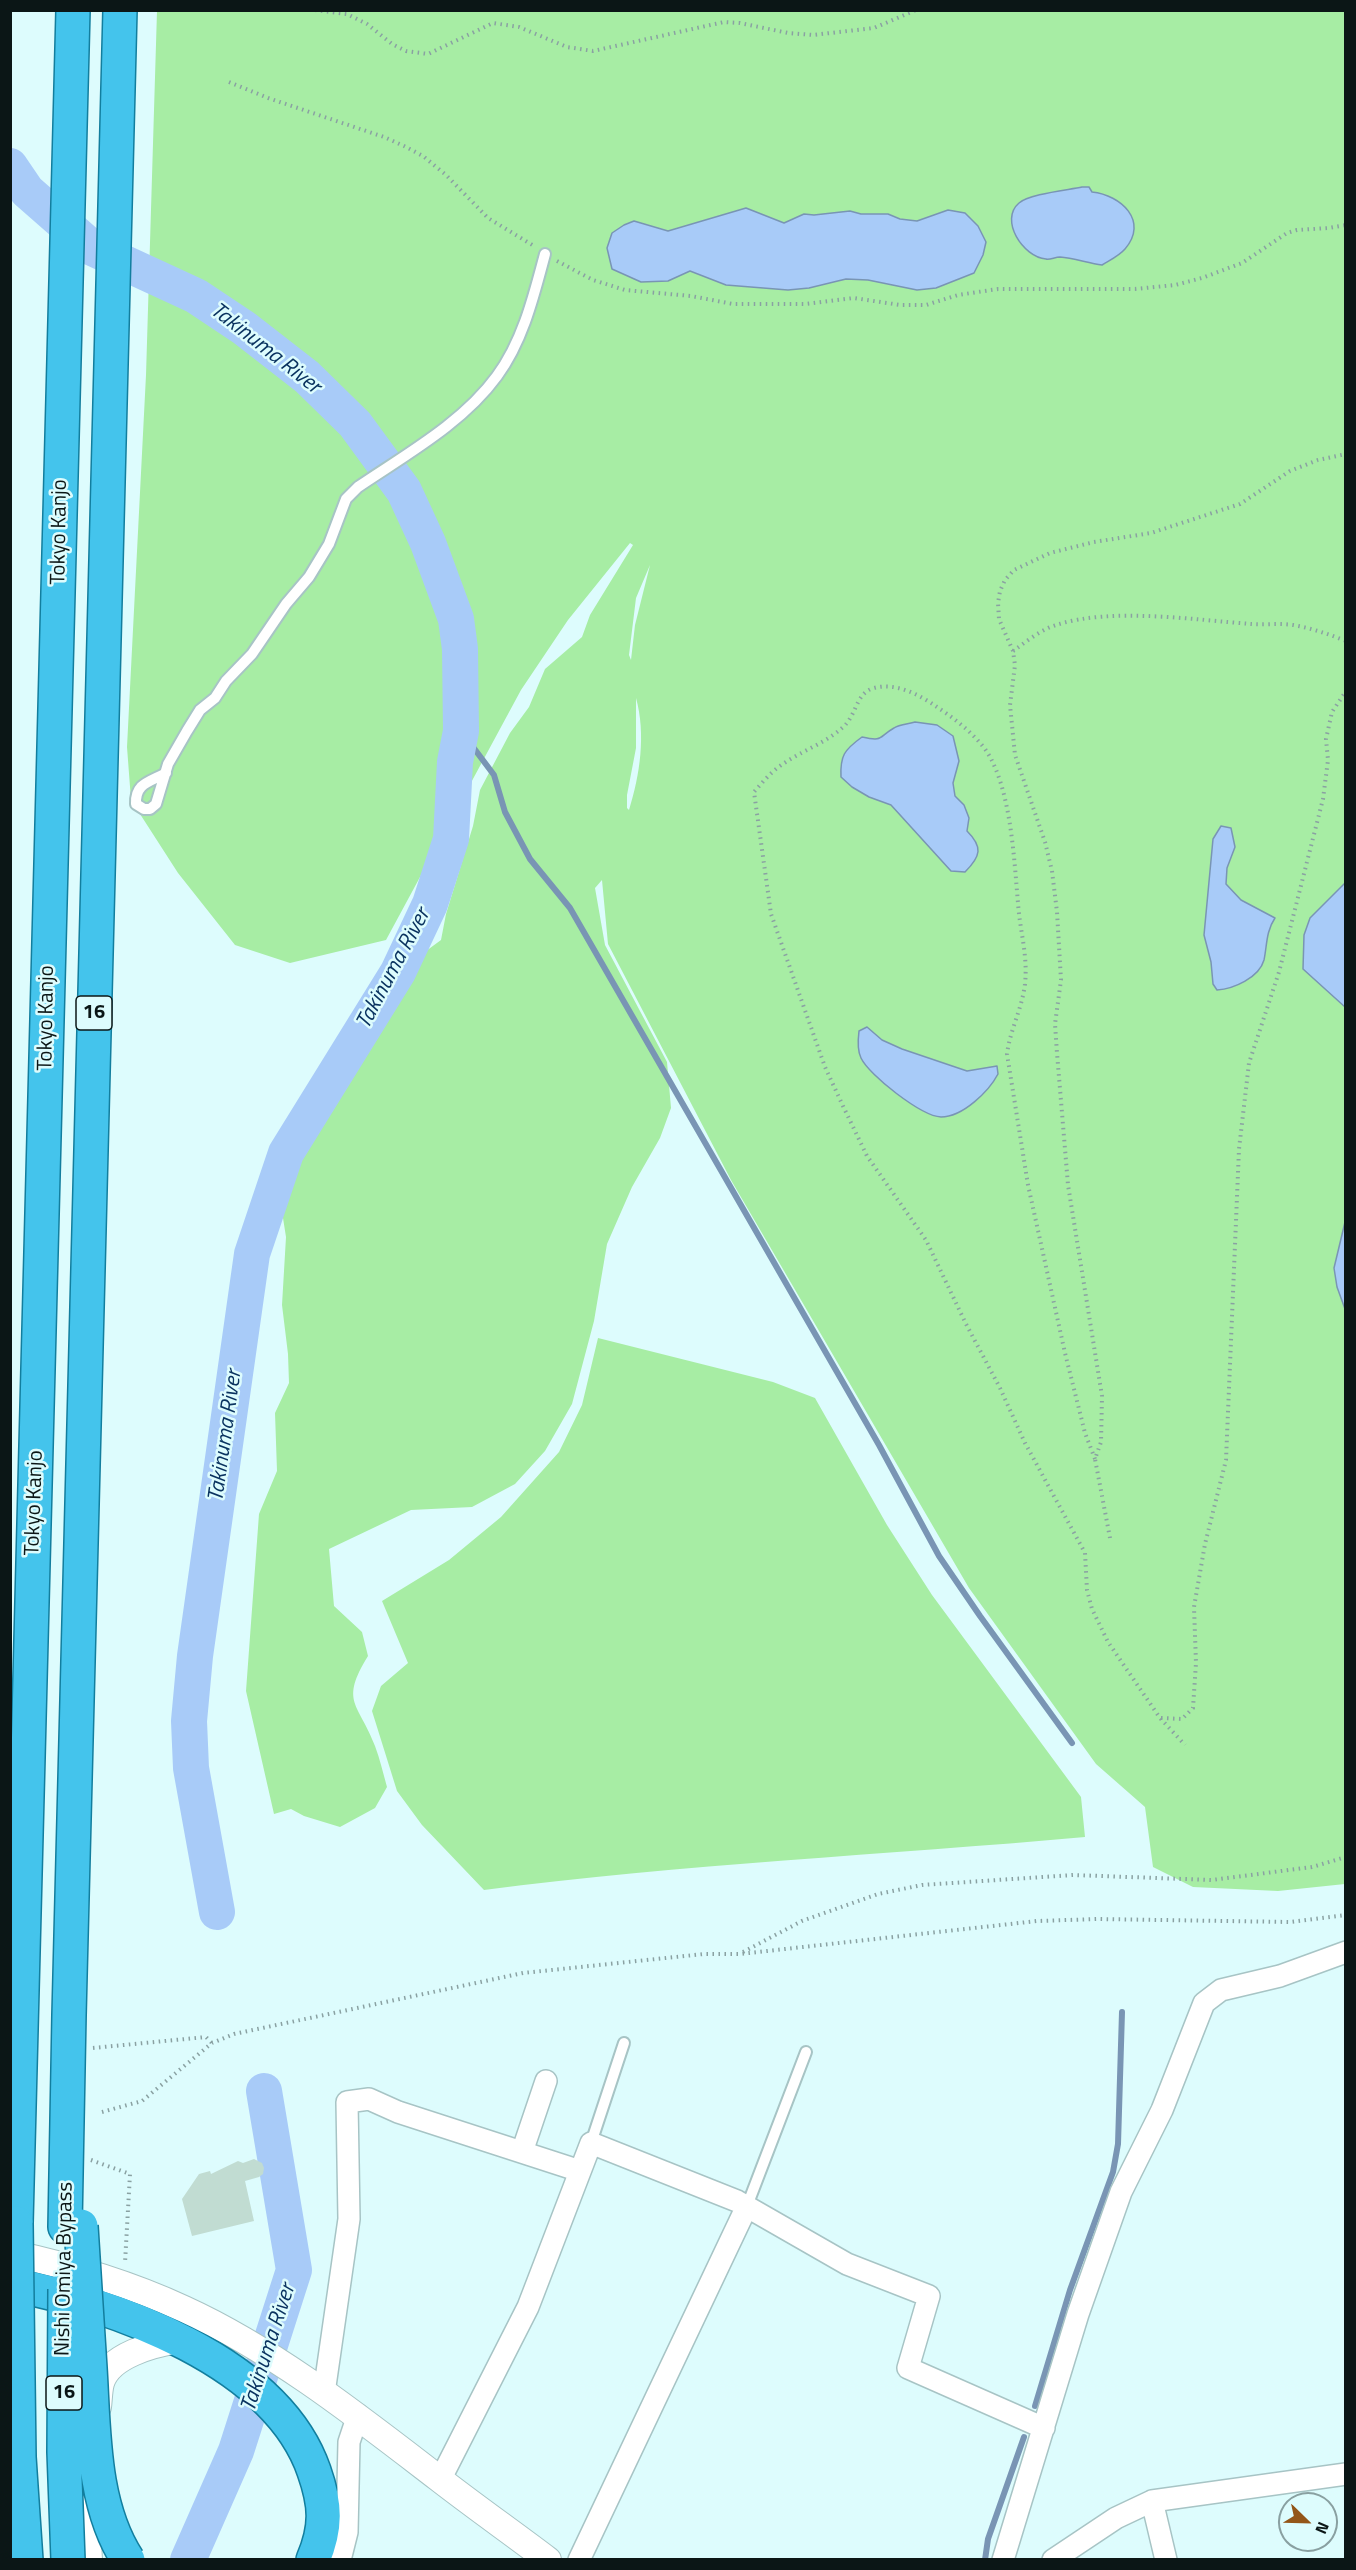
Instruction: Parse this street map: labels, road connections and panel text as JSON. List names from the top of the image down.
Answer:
{
  "streets": {
    "highway": ["Tokyo Kanjo", "16", "Nishi Omiya Bypass"]
  },
  "crossings": [
    ["Tokyo Kanjo", "16"],
    ["16", "Nishi Omiya Bypass"]
  ],
  "water": ["Takinuma River"],
  "north": "bottom right"
}
